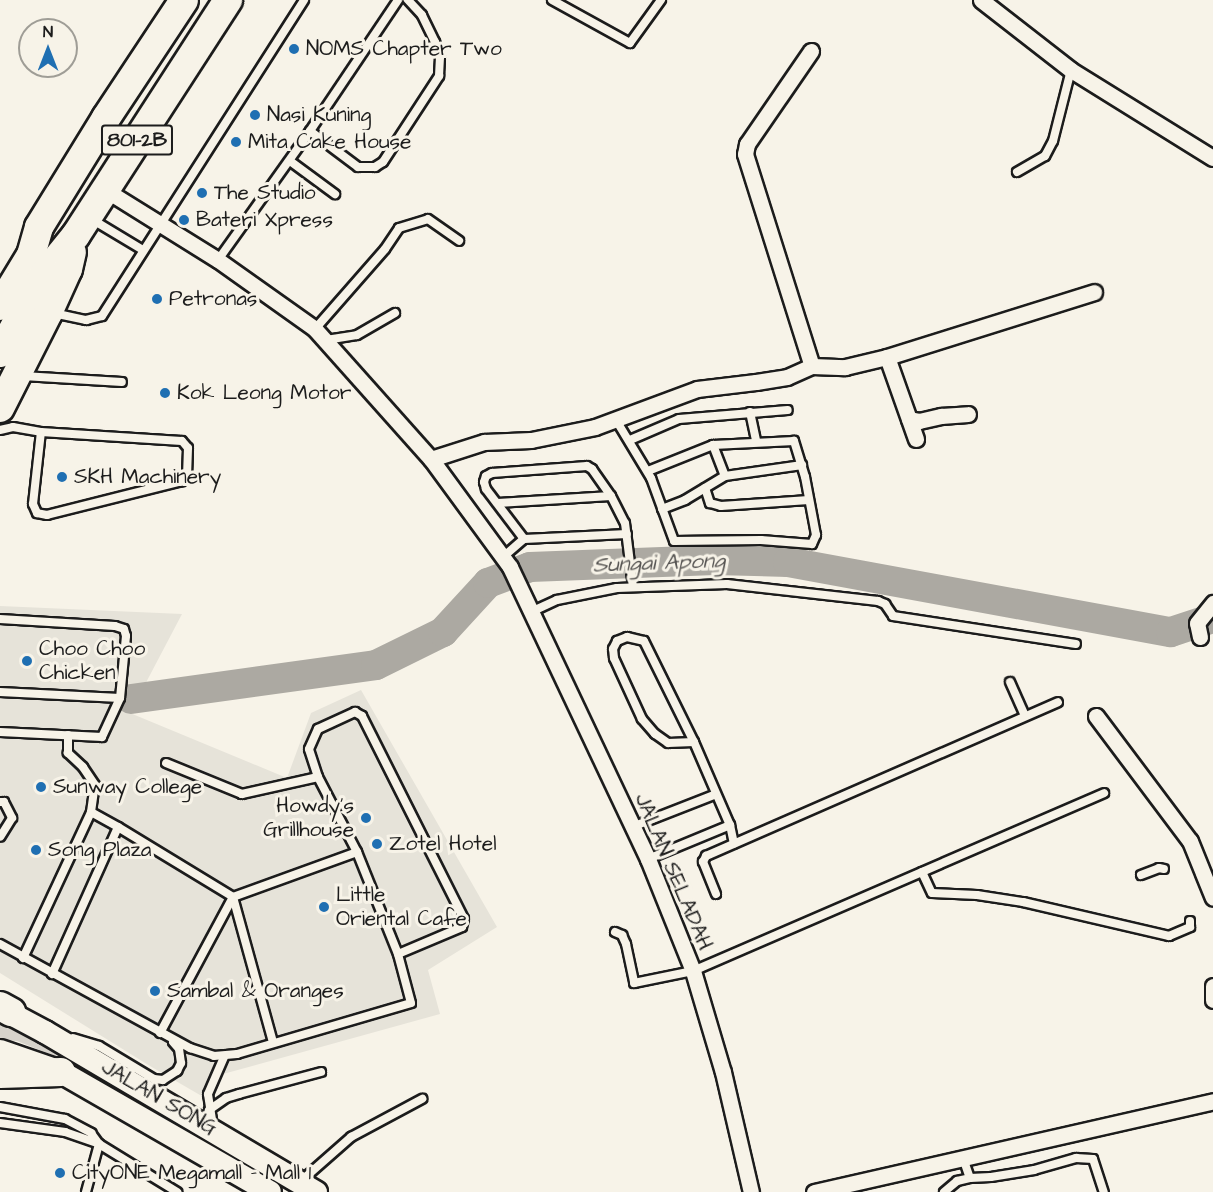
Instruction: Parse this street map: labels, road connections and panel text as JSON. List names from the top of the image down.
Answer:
{
  "streets": {
    "highway": ["801-2B"],
    "main road": ["JALAN SONG"],
    "street": ["JALAN SELADAH"]
  },
  "crossings": [
    ["801-2B", "JALAN SELADAH"]
  ],
  "water": ["Sungai Apong"],
  "places": [
    "NOMS Chapter Two",
    "Nasi Kuning",
    "Mita Cake House",
    "The Studio",
    "Bateri Xpress",
    "Petronas",
    "Kok Leong Motor",
    "SKH Machinery",
    "Choo Choo Chicken",
    "Sunway College",
    "Howdy's Grillhouse",
    "Zotel Hotel",
    "Song Plaza",
    "Little Oriental Cafe",
    "Sambal & Oranges",
    "CityONE Megamall - Mall 1"
  ],
  "north": "top"
}
